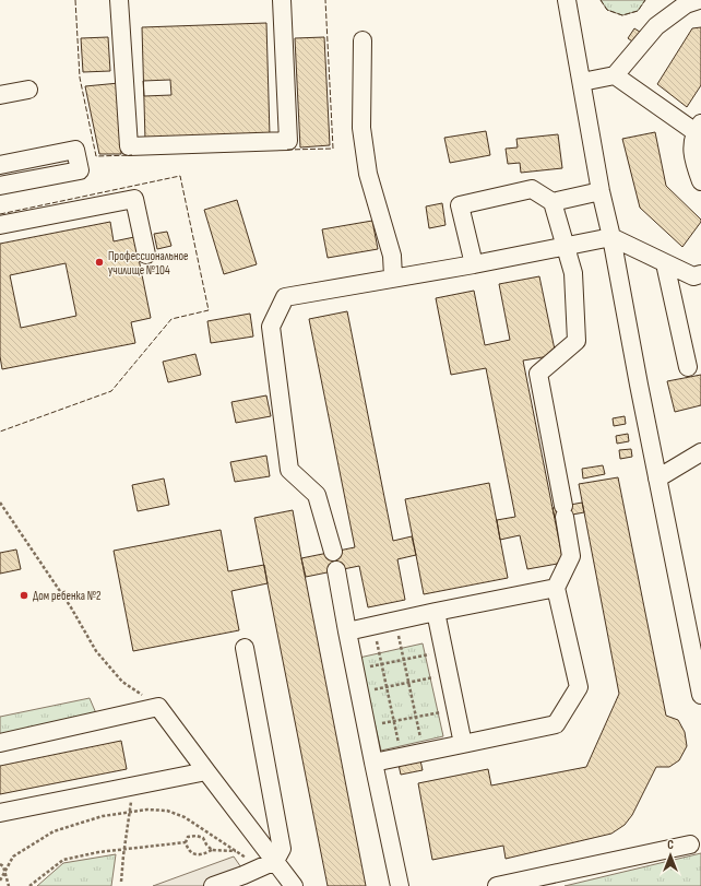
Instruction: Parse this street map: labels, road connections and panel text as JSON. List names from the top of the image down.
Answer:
{
  "places": ["Профессиональное училище №104", "Дом ребенка №2"],
  "north": "top"
}
